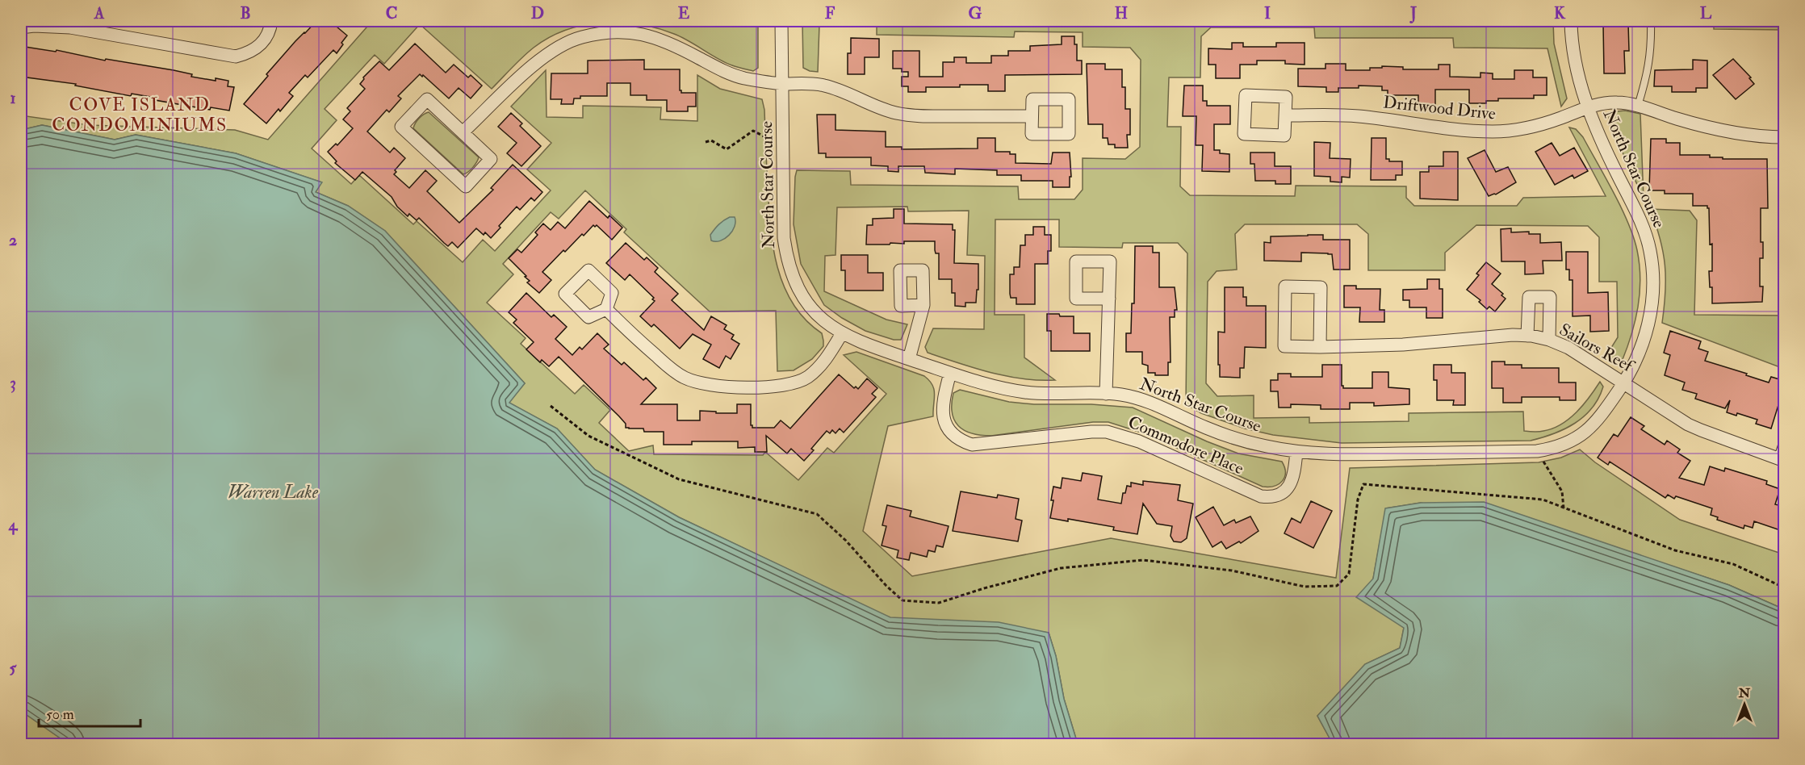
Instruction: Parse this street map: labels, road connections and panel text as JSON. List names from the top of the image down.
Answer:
{
  "streets": {
    "street": [
      "Driftwood Drive",
      "North Star Course",
      "Sailors Reef",
      "Commodore Place"
    ]
  },
  "crossings": [
    ["Driftwood Drive", "North Star Course"],
    ["North Star Course", "Sailors Reef"],
    ["North Star Course", "Commodore Place"]
  ],
  "districts": ["COVE ISLAND CONDOMINIUMS"],
  "water": ["Warren Lake"],
  "scale_bar": "50 m",
  "north": "top",
  "grid": {
    "columns": [
      "A",
      "B",
      "C",
      "D",
      "E",
      "F",
      "G",
      "H",
      "I",
      "J",
      "K",
      "L"
    ],
    "rows": [
      "1",
      "2",
      "3",
      "4",
      "5"
    ]
  }
}
